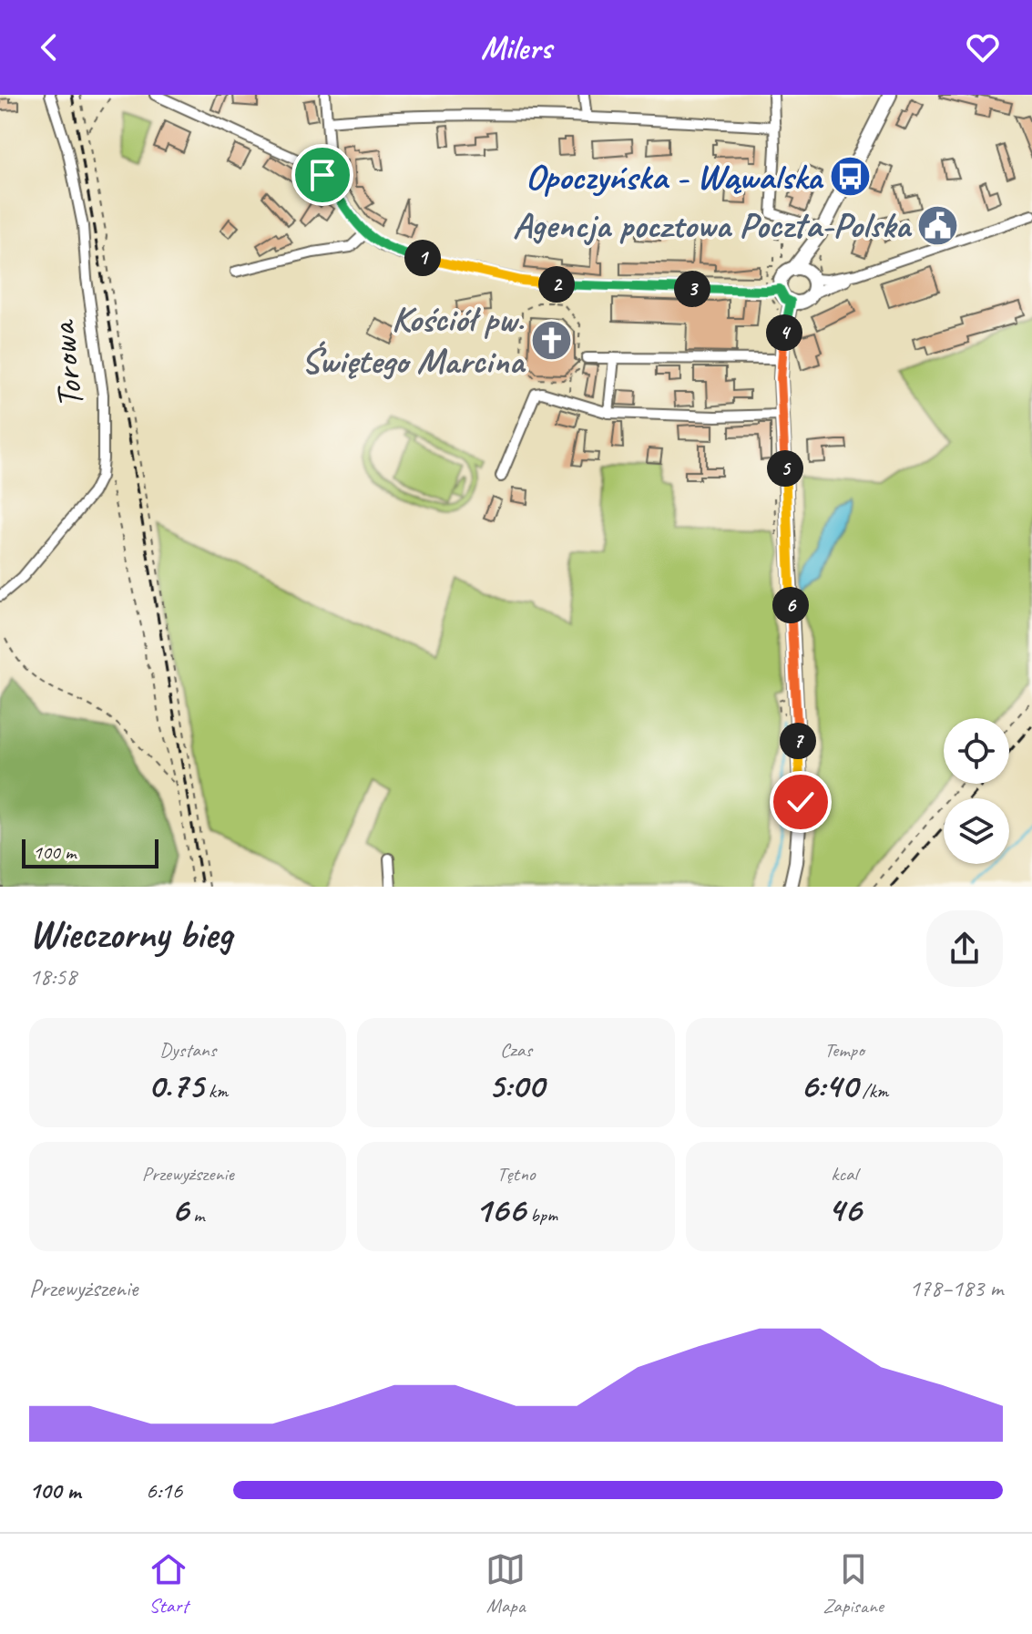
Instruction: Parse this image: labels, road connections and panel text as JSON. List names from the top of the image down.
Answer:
{
  "streets": {
    "street": ["Torowa"]
  },
  "places": {
    "bus stop": ["Opoczyńska - Wąwalska"],
    "public building": ["Agencja pocztowa Poczta-Polska"],
    "church": ["Kościół pw. Świętego Marcina"]
  },
  "scale_bar": "100 m",
  "page": {
    "header": "Milers",
    "pins": [
      "1",
      "2",
      "3",
      "4",
      "5",
      "6",
      "7"
    ],
    "scale": "100 m",
    "heading": ["Wieczorny bieg", "18:58"],
    "stats": [
      ["Dystans", "0.75 km"],
      ["Czas", "5:00"],
      ["Tempo", "6:40 /km"],
      ["Przewyższenie", "6 m"],
      ["Tętno", "166 bpm"],
      ["kcal", "46"]
    ],
    "chart": ["Przewyższenie", "178–183 m"],
    "list": [
      {
        "name": "100 m",
        "note": "6:16"
      }
    ],
    "tabs": ["Start", "Mapa", "Zapisane"]
  }
}
